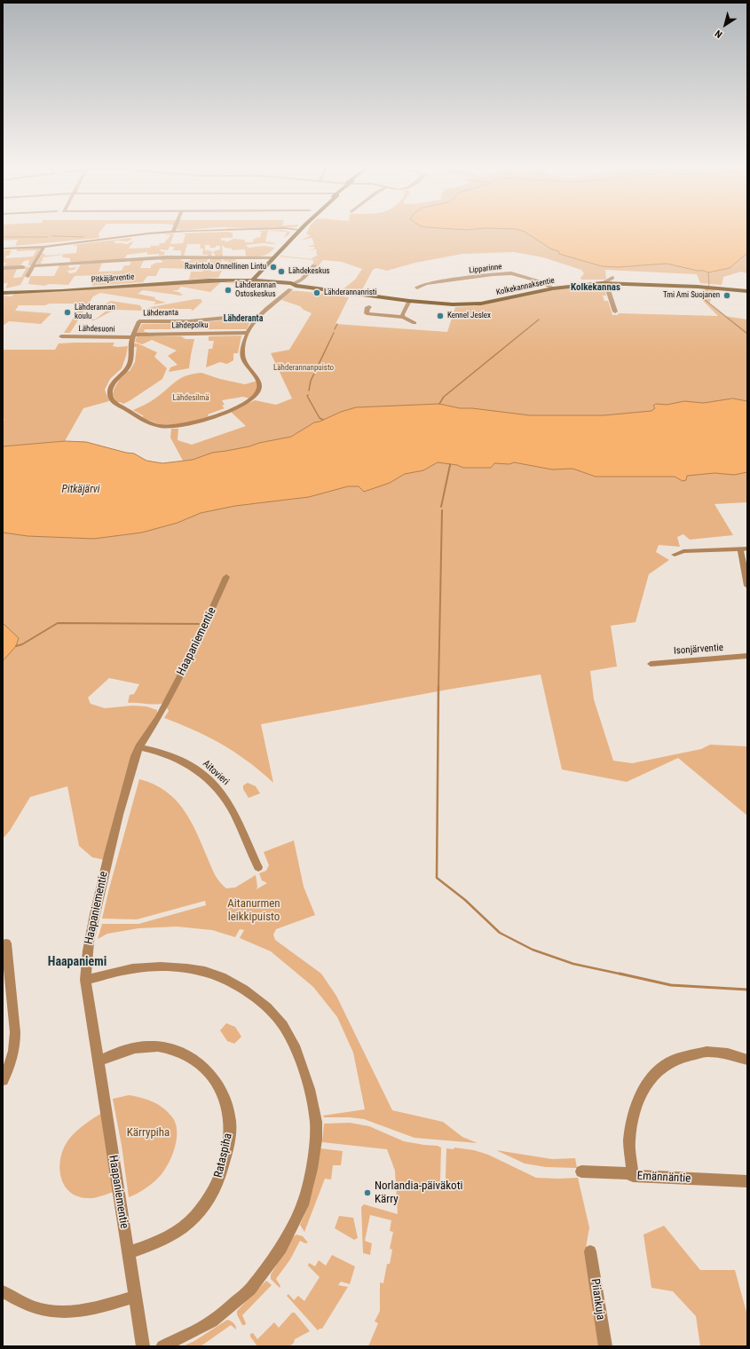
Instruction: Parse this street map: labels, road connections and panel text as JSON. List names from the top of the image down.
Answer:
{
  "streets": {
    "main road": ["Pitkäjärventie", "Kolkekannaksentie"],
    "street": [
      "Lipparinne",
      "Lähderanta",
      "Lähdepolku",
      "Lähdesuoni",
      "Haapaniementie",
      "Isonjärventie",
      "Aitovieri",
      "Rataspiha",
      "Emännäntie",
      "Piiankuja"
    ]
  },
  "crossings": [
    ["Lipparinne", "Kolkekannaksentie"],
    ["Kolkekannaksentie", "Lähderanta"],
    ["Lähderanta", "Lähdepolku"],
    ["Lähderanta", "Lähdesuoni"],
    ["Lähdepolku", "Lähdesuoni"],
    ["Haapaniementie", "Aitovieri"],
    ["Haapaniementie", "Rataspiha"]
  ],
  "districts": ["Kolkekannas", "Lähderanta", "Haapaniemi"],
  "water": ["Pitkäjärvi"],
  "parks": [
    "Lähderannanpuisto",
    "Lähdesilmä",
    "Aitanurmen leikkipuisto",
    "Kärrypiha"
  ],
  "places": [
    "Ravintola Onnellinen Lintu",
    "Lähdekeskus",
    "Lähderannan Ostoskeskus",
    "Lähderannanristi",
    "Tmi Ami Suojanen",
    "Lähderannan koulu",
    "Kennel Jeslex",
    "Norlandia-päiväkoti Kärry"
  ],
  "north": "bottom left"
}
